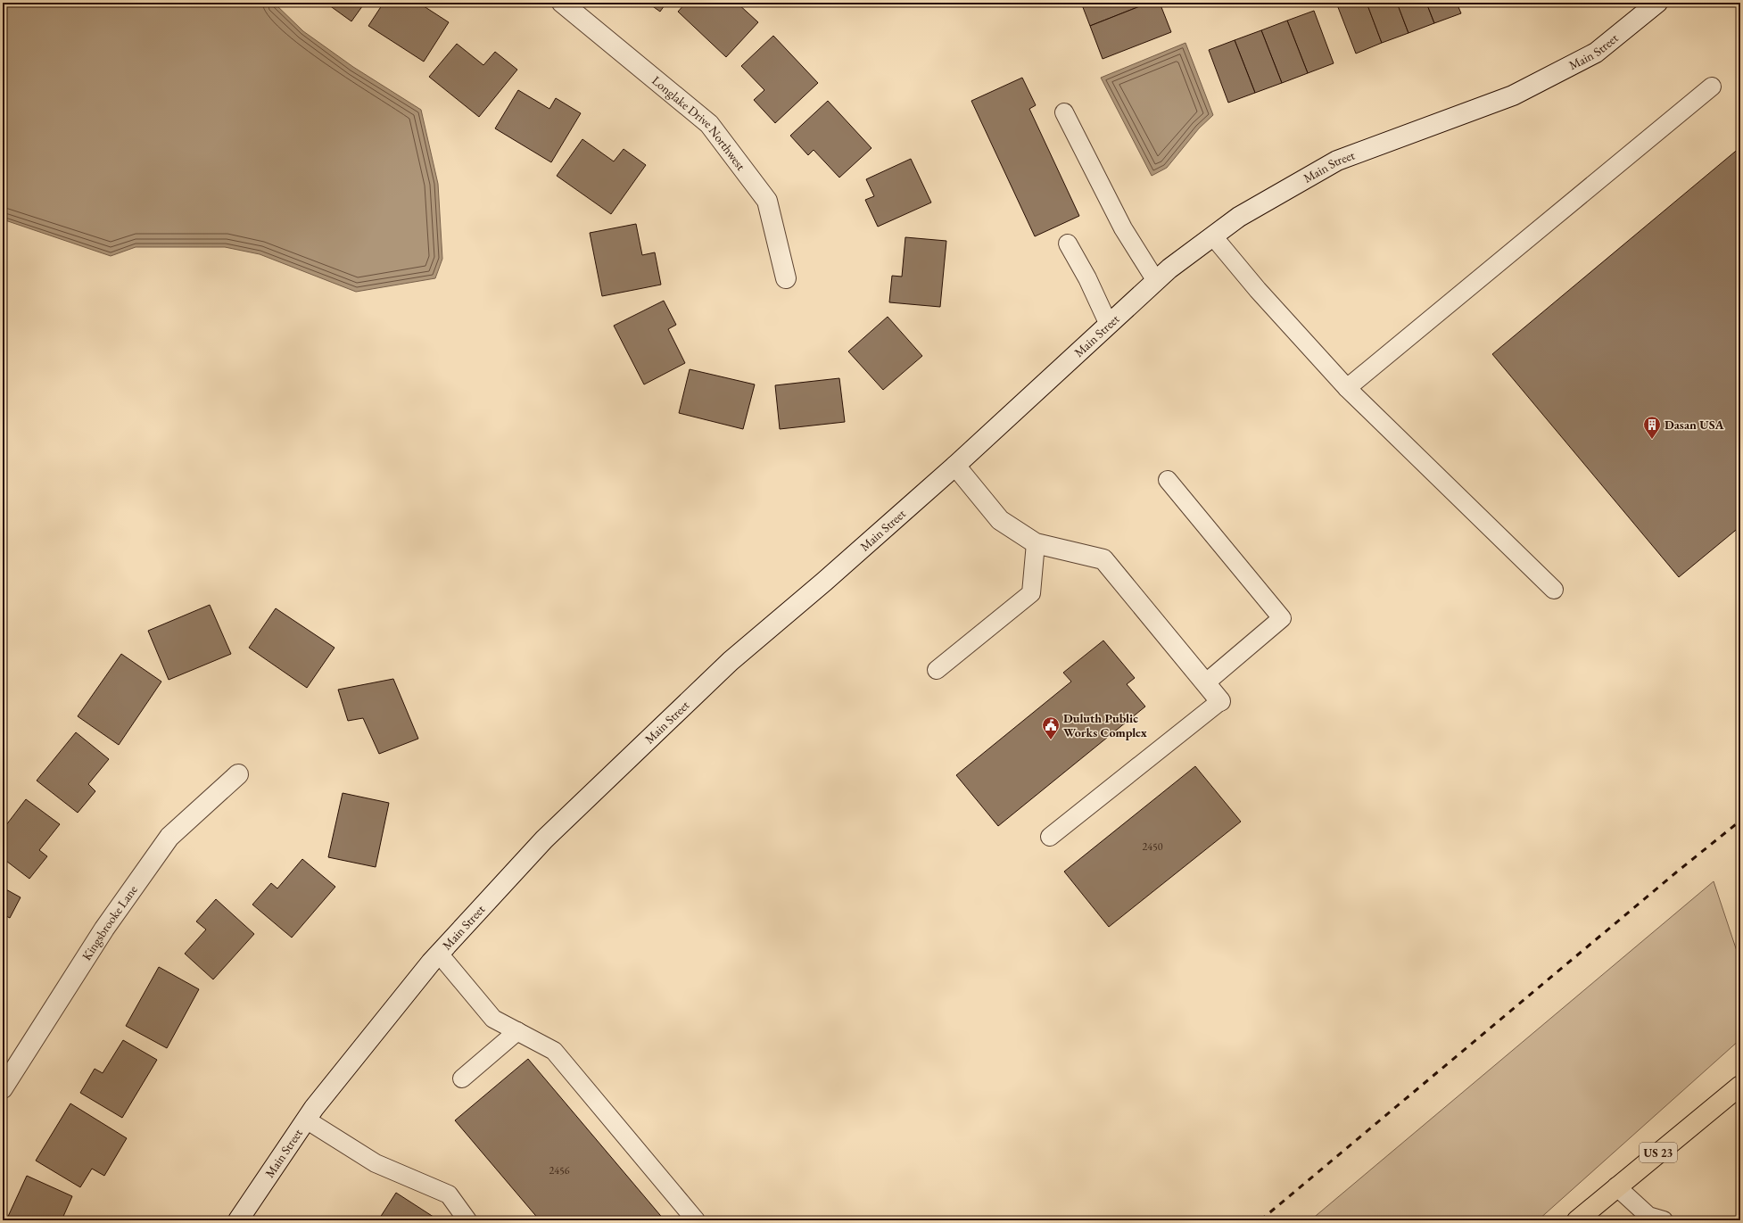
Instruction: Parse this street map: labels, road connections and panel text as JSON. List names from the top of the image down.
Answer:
{
  "streets": {
    "main road": ["US 23"],
    "street": ["Main Street", "Longlake Drive Northwest", "Kingsbrooke Lane"]
  },
  "places": {
    "building": ["Dasan USA"],
    "public building": ["Duluth Public Works Complex"]
  },
  "house_numbers": ["2450", "2456"]
}
